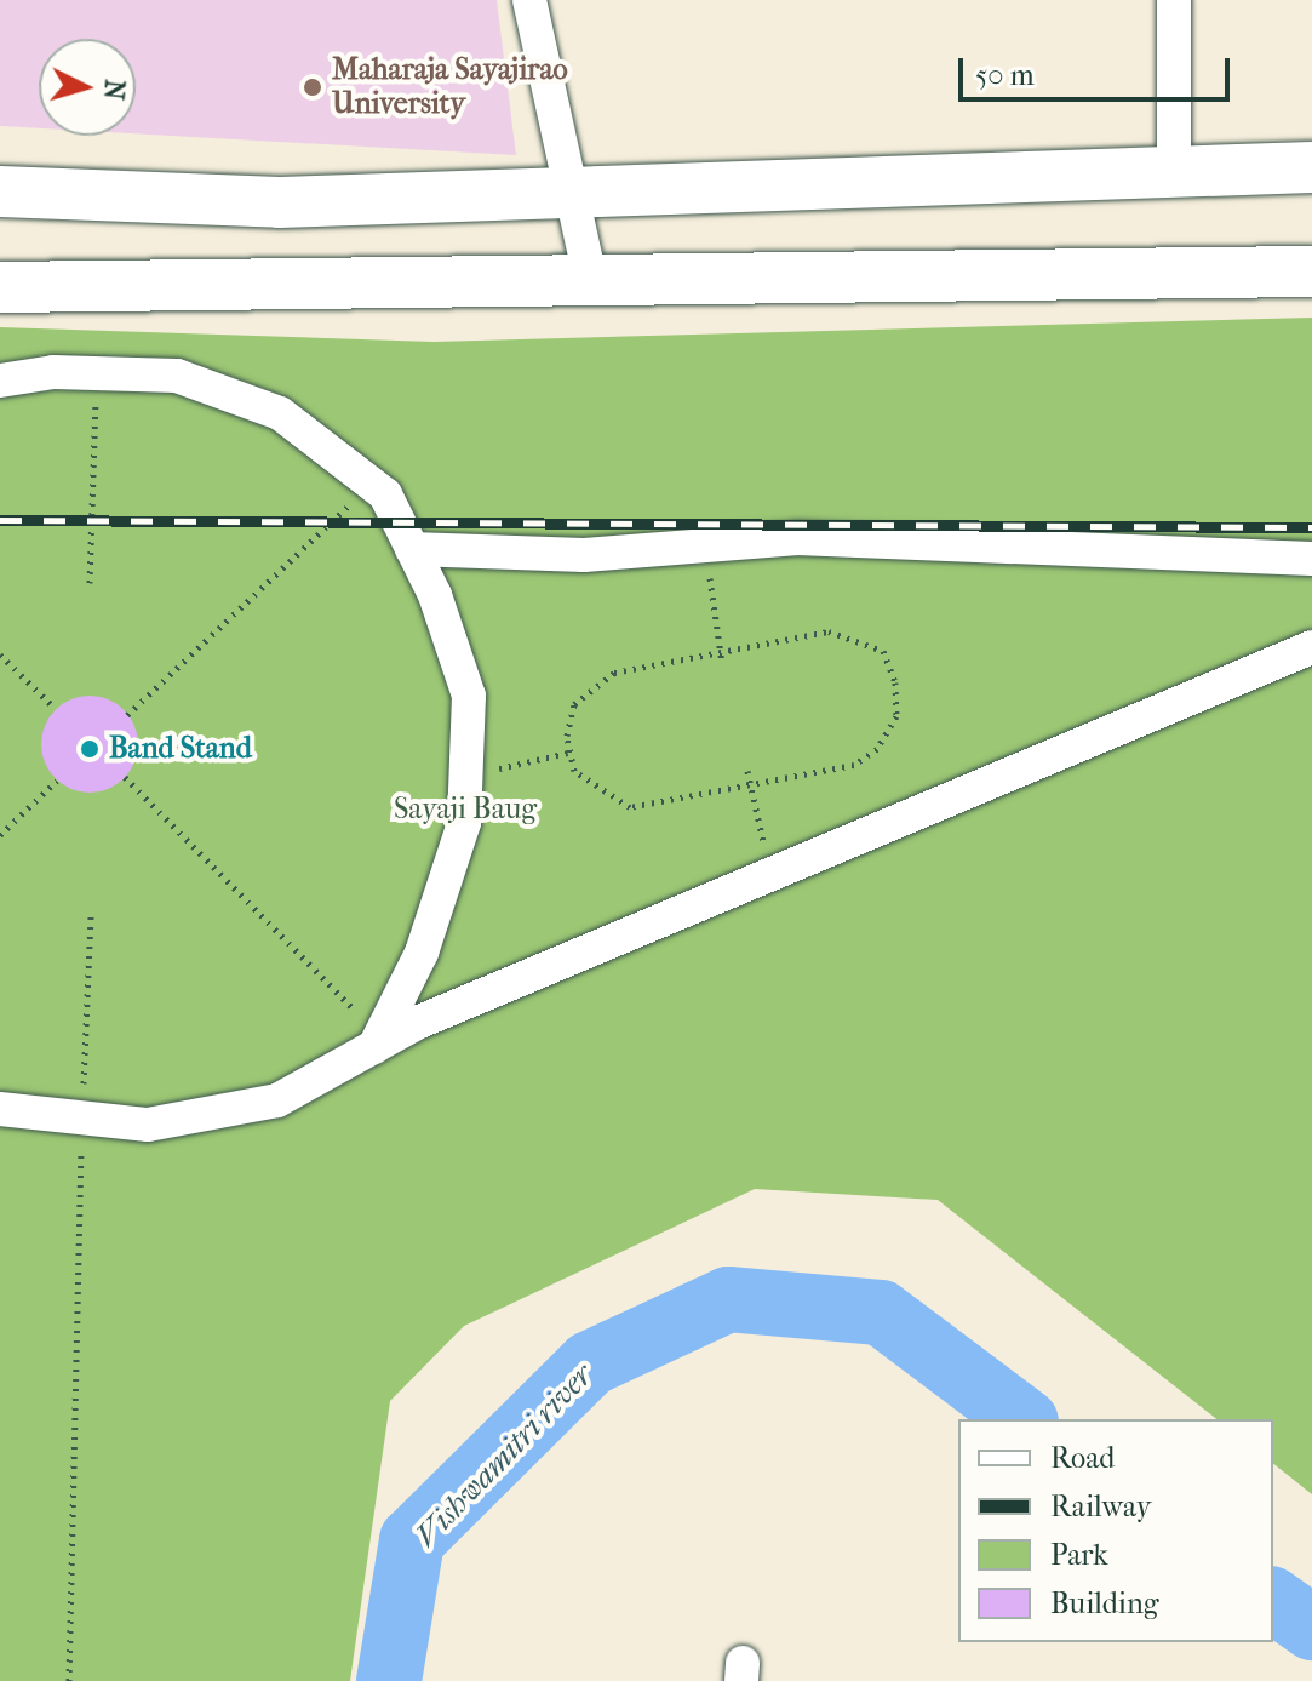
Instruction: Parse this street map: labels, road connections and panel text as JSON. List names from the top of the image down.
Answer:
{
  "water": ["Vishwamitri river"],
  "parks": ["Sayaji Baug"],
  "places": ["Maharaja Sayajirao University", "Band Stand"],
  "legend": [
    "Road",
    "Railway",
    "Park",
    "Building"
  ],
  "scale_bar": "50 m",
  "north": "right"
}
